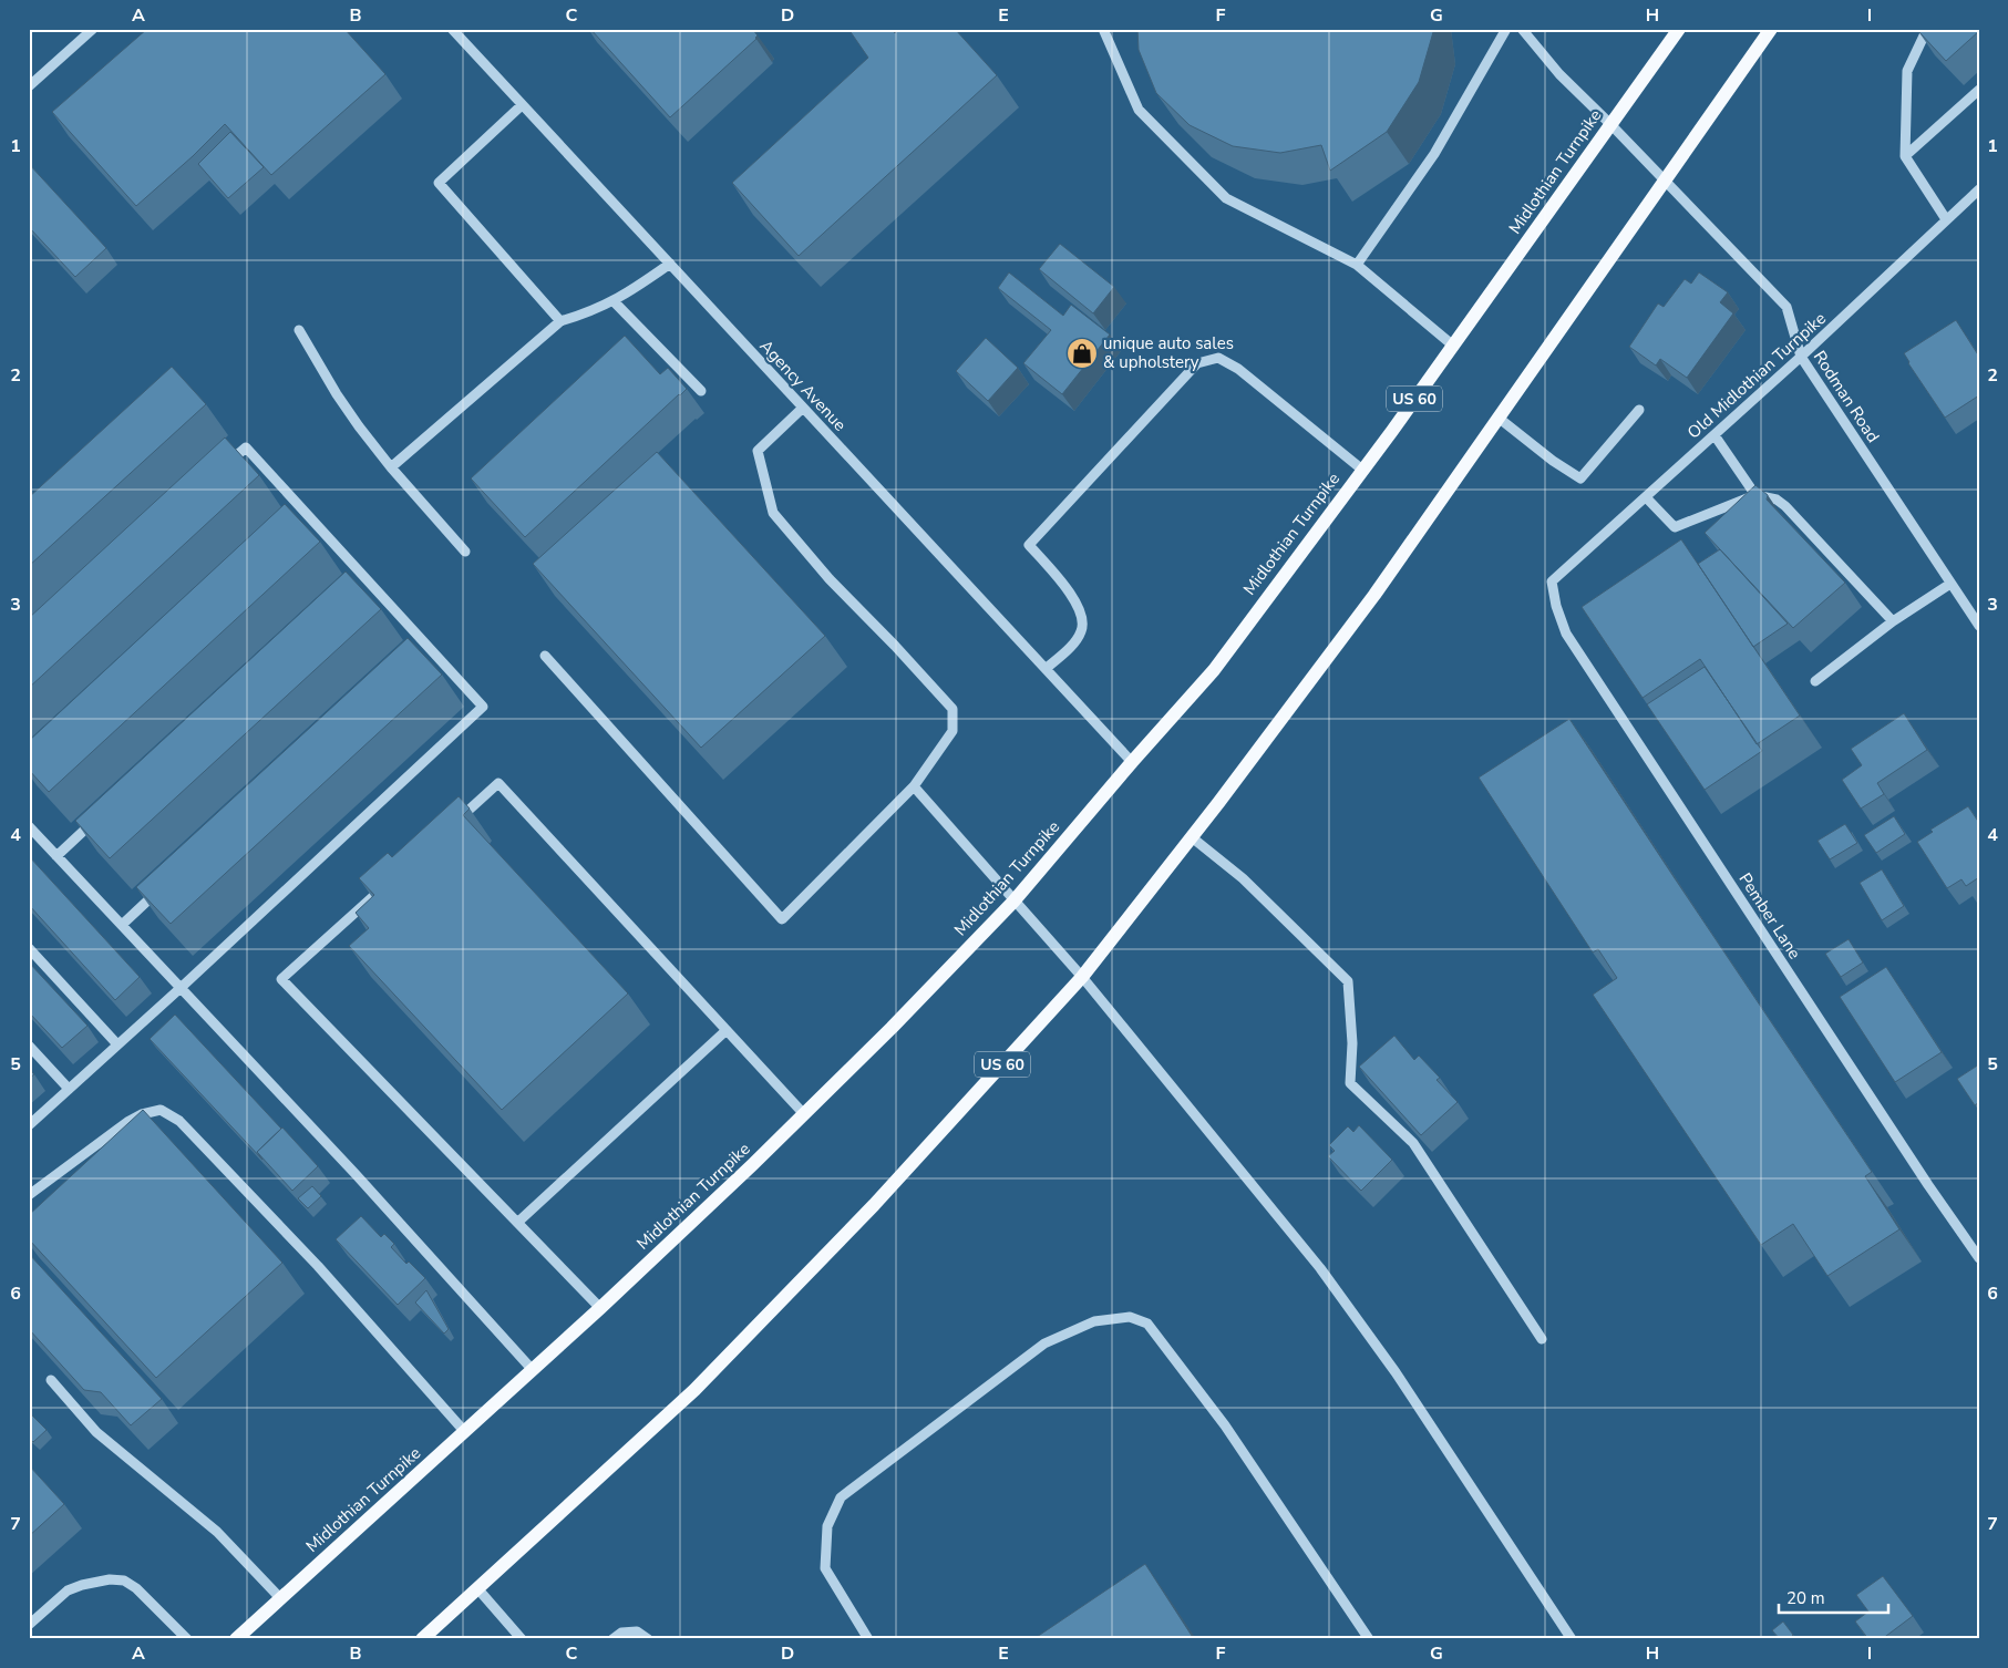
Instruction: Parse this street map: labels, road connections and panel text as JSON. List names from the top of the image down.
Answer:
{
  "streets": {
    "main road": ["Midlothian Turnpike", "US 60"],
    "street": [
      "Old Midlothian Turnpike",
      "Agency Avenue",
      "Rodman Road",
      "Pember Lane"
    ]
  },
  "crossings": [
    ["Midlothian Turnpike", "Agency Avenue"],
    ["Midlothian Turnpike", "Rodman Road"],
    ["Old Midlothian Turnpike", "Rodman Road"],
    ["Old Midlothian Turnpike", "Pember Lane"],
    ["Rodman Road", "US 60"]
  ],
  "places": {
    "shop": ["unique auto sales & upholstery"]
  },
  "scale_bar": "20 m",
  "grid": {
    "columns": [
      "A",
      "B",
      "C",
      "D",
      "E",
      "F",
      "G",
      "H",
      "I"
    ],
    "rows": [
      "1",
      "2",
      "3",
      "4",
      "5",
      "6",
      "7"
    ]
  }
}
